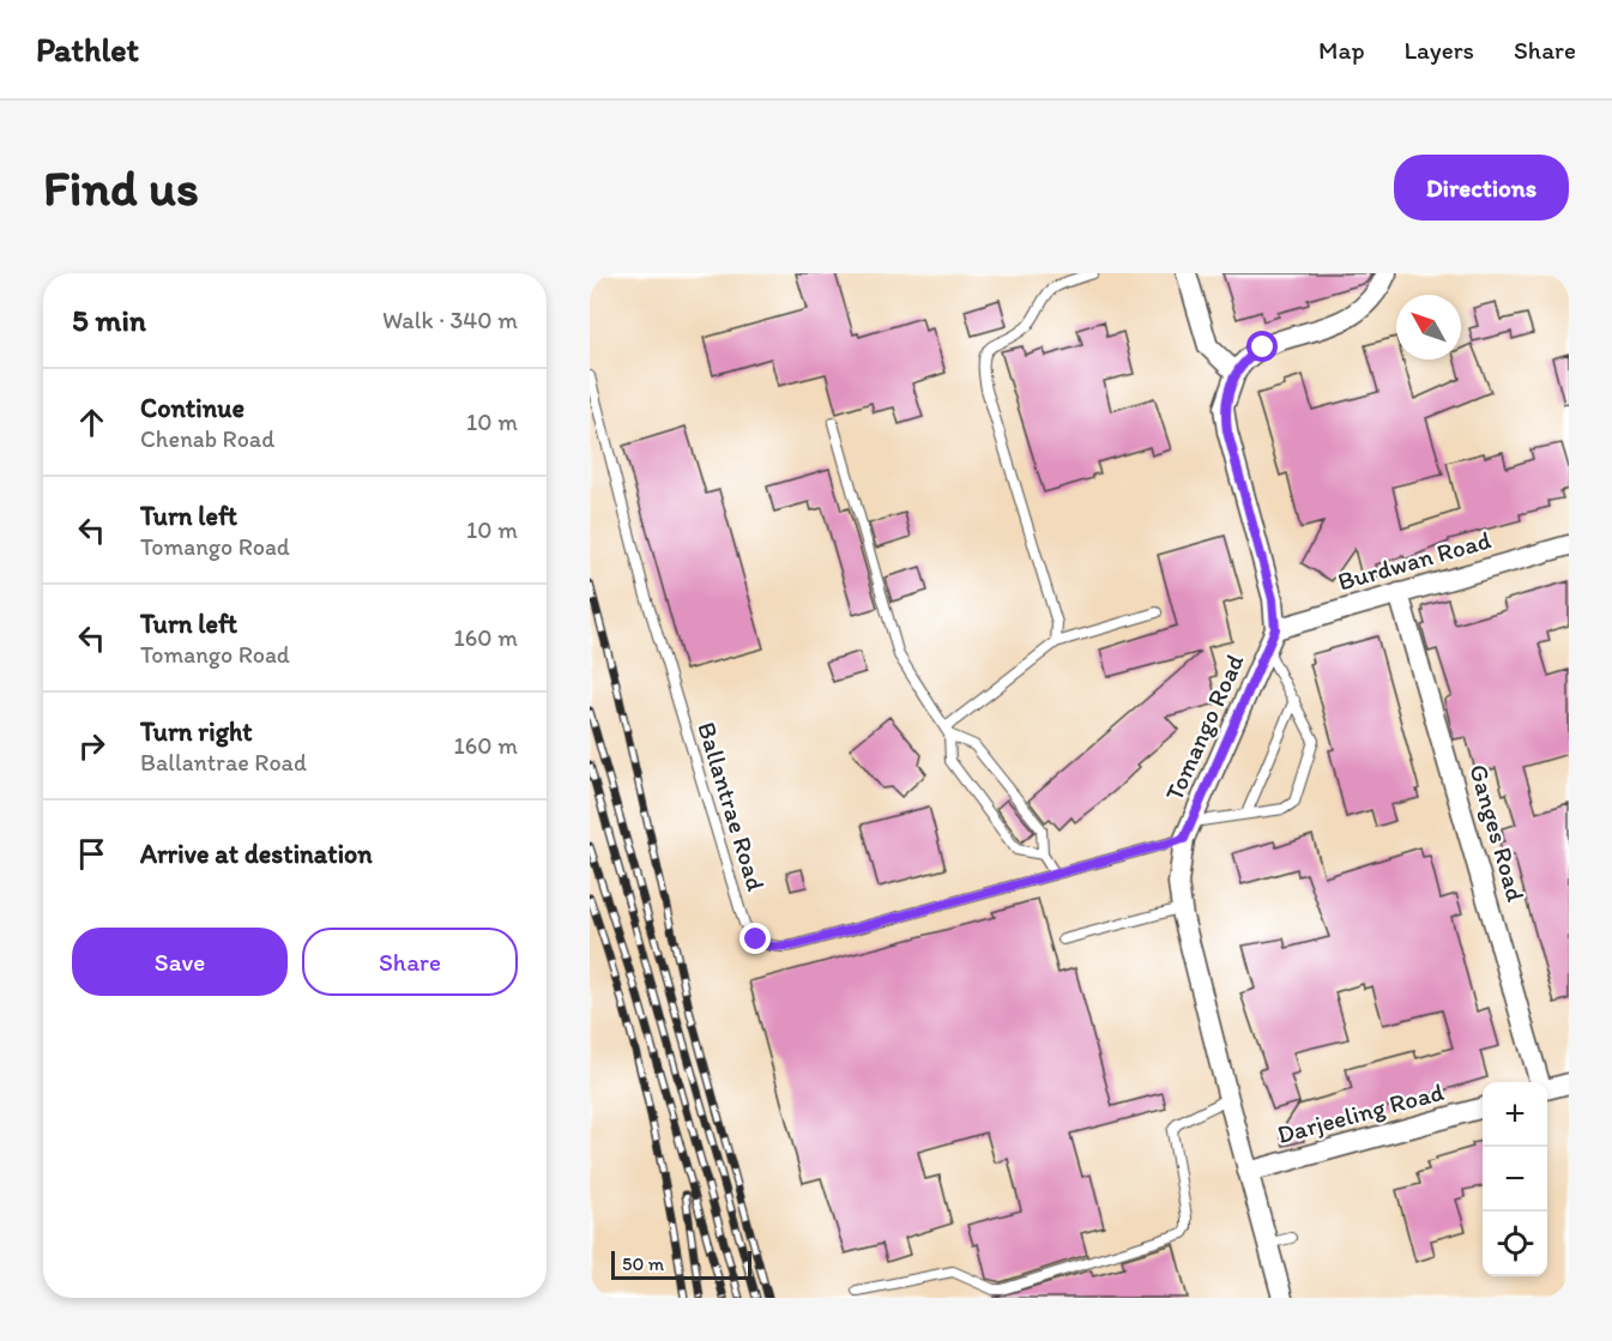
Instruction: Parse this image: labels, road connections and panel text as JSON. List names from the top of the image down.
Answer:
{
  "streets": {
    "street": [
      "Burdwan Road",
      "Tomango Road",
      "Ganges Road",
      "Darjeeling Road"
    ],
    "lane": ["Ballantrae Road"]
  },
  "crossings": [
    ["Burdwan Road", "Tomango Road"],
    ["Burdwan Road", "Ganges Road"],
    ["Tomango Road", "Ballantrae Road"],
    ["Tomango Road", "Darjeeling Road"]
  ],
  "scale_bar": "50 m",
  "north": "top left",
  "page": {
    "header": "Pathlet",
    "nav": ["Map", "Layers", "Share"],
    "buttons": [
      "Directions",
      ["Save", "Share"]
    ],
    "title": "Find us",
    "heading": ["5 min", "Walk · 340 m"],
    "list": [
      ["Continue", "Chenab Road", "10 m"],
      ["Turn left", "Tomango Road", "10 m"],
      ["Turn left", "Tomango Road", "160 m"],
      ["Turn right", "Ballantrae Road", "160 m"],
      "Arrive at destination"
    ],
    "map_buttons": ["+", "−"],
    "scale": "50 m"
  }
}
